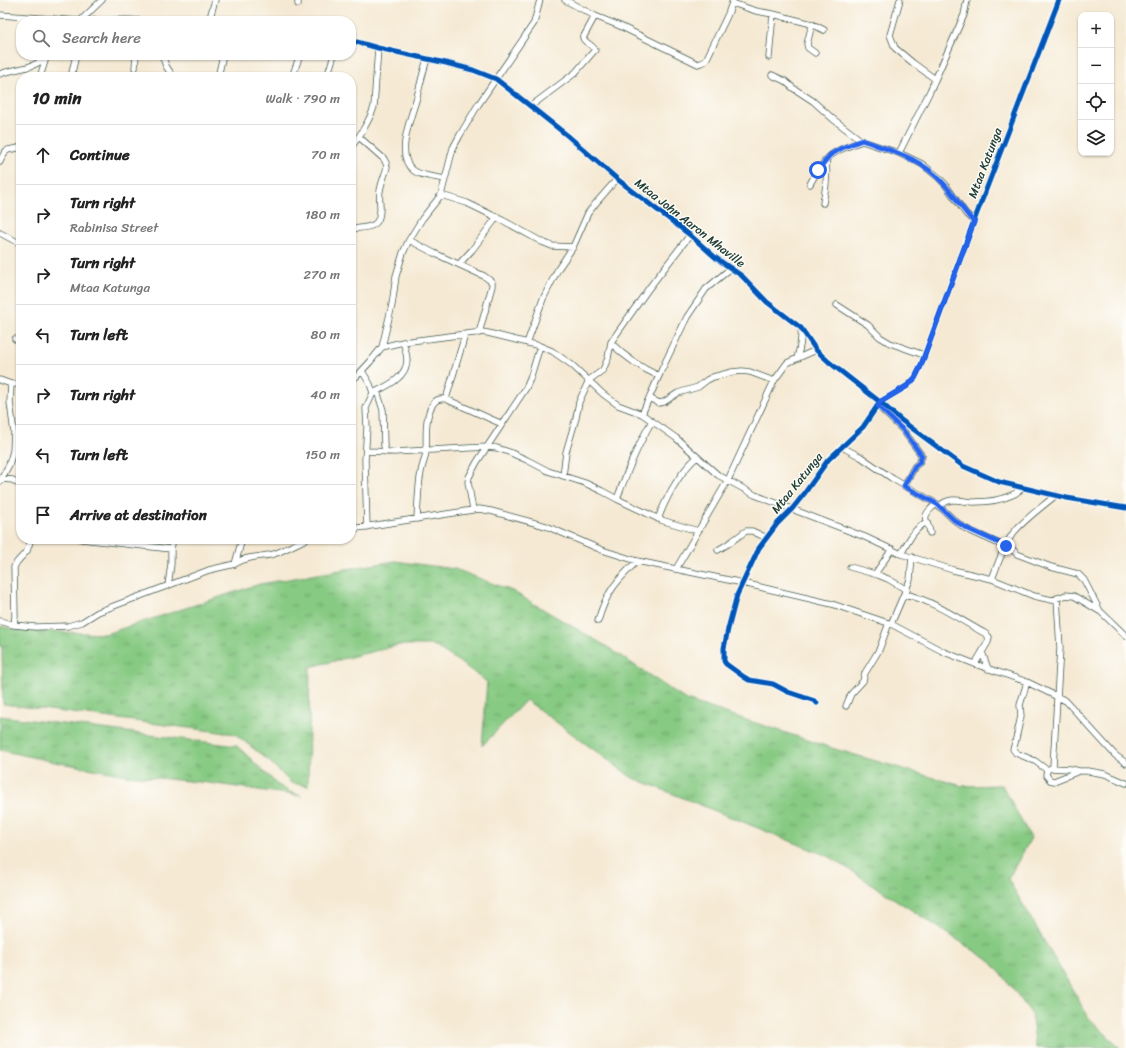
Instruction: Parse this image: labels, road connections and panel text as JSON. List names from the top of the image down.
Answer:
{
  "streets": {
    "street": ["Mtaa Katunga", "Mtaa John Aaron Mhaville"]
  },
  "crossings": [
    ["Mtaa Katunga", "Mtaa John Aaron Mhaville"]
  ],
  "page": {
    "map_buttons": ["+", "−"],
    "search": "Search here",
    "heading": ["10 min", "Walk · 790 m"],
    "list": [
      ["Continue", "70 m"],
      ["Turn right", "Rabinisa Street", "180 m"],
      ["Turn right", "Mtaa Katunga", "270 m"],
      ["Turn left", "80 m"],
      ["Turn right", "40 m"],
      ["Turn left", "150 m"],
      "Arrive at destination"
    ]
  }
}
